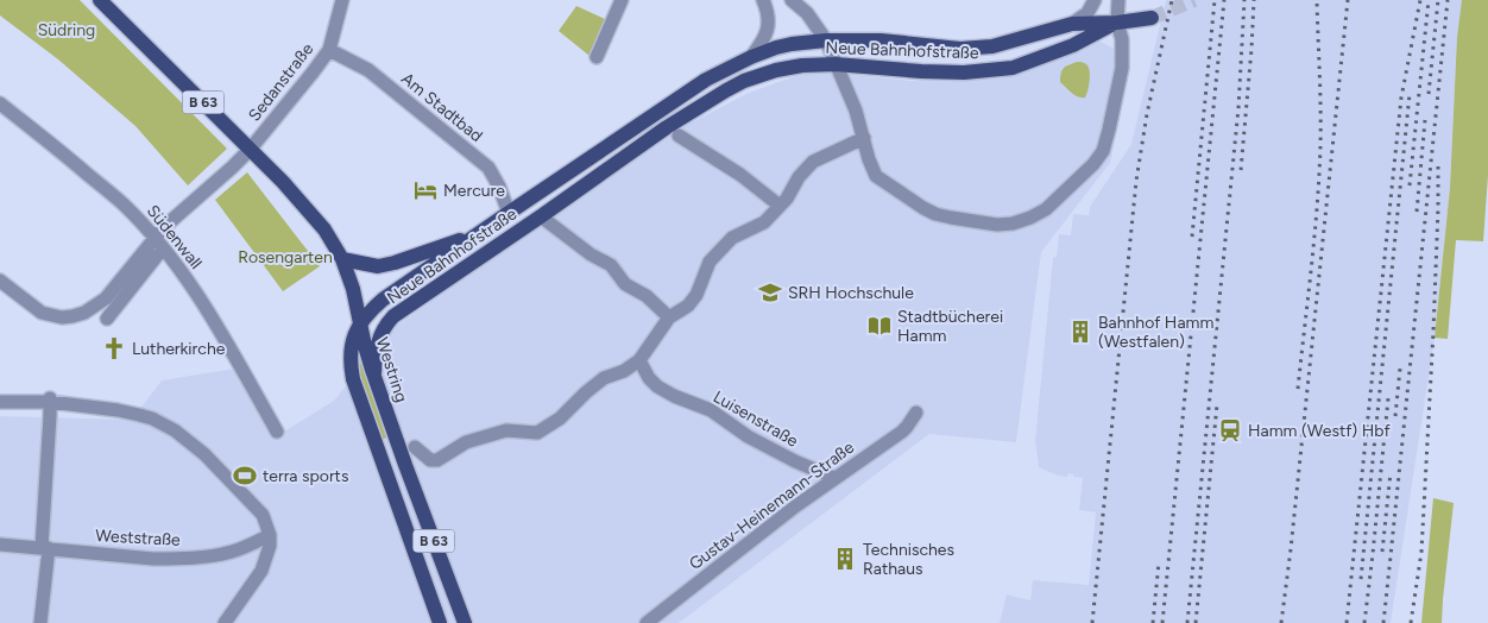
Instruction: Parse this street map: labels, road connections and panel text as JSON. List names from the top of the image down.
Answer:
{
  "streets": {
    "main road": ["Neue Bahnhofstraße", "B 63", "Westring"],
    "street": [
      "Sedanstraße",
      "Am Stadtbad",
      "Südenwall",
      "Luisenstraße",
      "Gustav-Heinemann-Straße",
      "Weststraße"
    ]
  },
  "crossings": [
    ["Neue Bahnhofstraße", "B 63"],
    ["Neue Bahnhofstraße", "Am Stadtbad"],
    ["Neue Bahnhofstraße", "Westring"],
    ["Sedanstraße", "B 63"],
    ["Sedanstraße", "Am Stadtbad"],
    ["Sedanstraße", "Südenwall"],
    ["B 63", "Westring"],
    ["Luisenstraße", "Gustav-Heinemann-Straße"]
  ],
  "parks": ["Südring", "Rosengarten"],
  "places": {
    "hotel": ["Mercure"],
    "school or university": ["SRH Hochschule"],
    "library": ["Stadtbücherei Hamm"],
    "building": ["Bahnhof Hamm (Westfalen)", "Technisches Rathaus"],
    "church": ["Lutherkirche"],
    "station": ["Hamm (Westf) Hbf"],
    "sports": ["terra sports"]
  }
}
